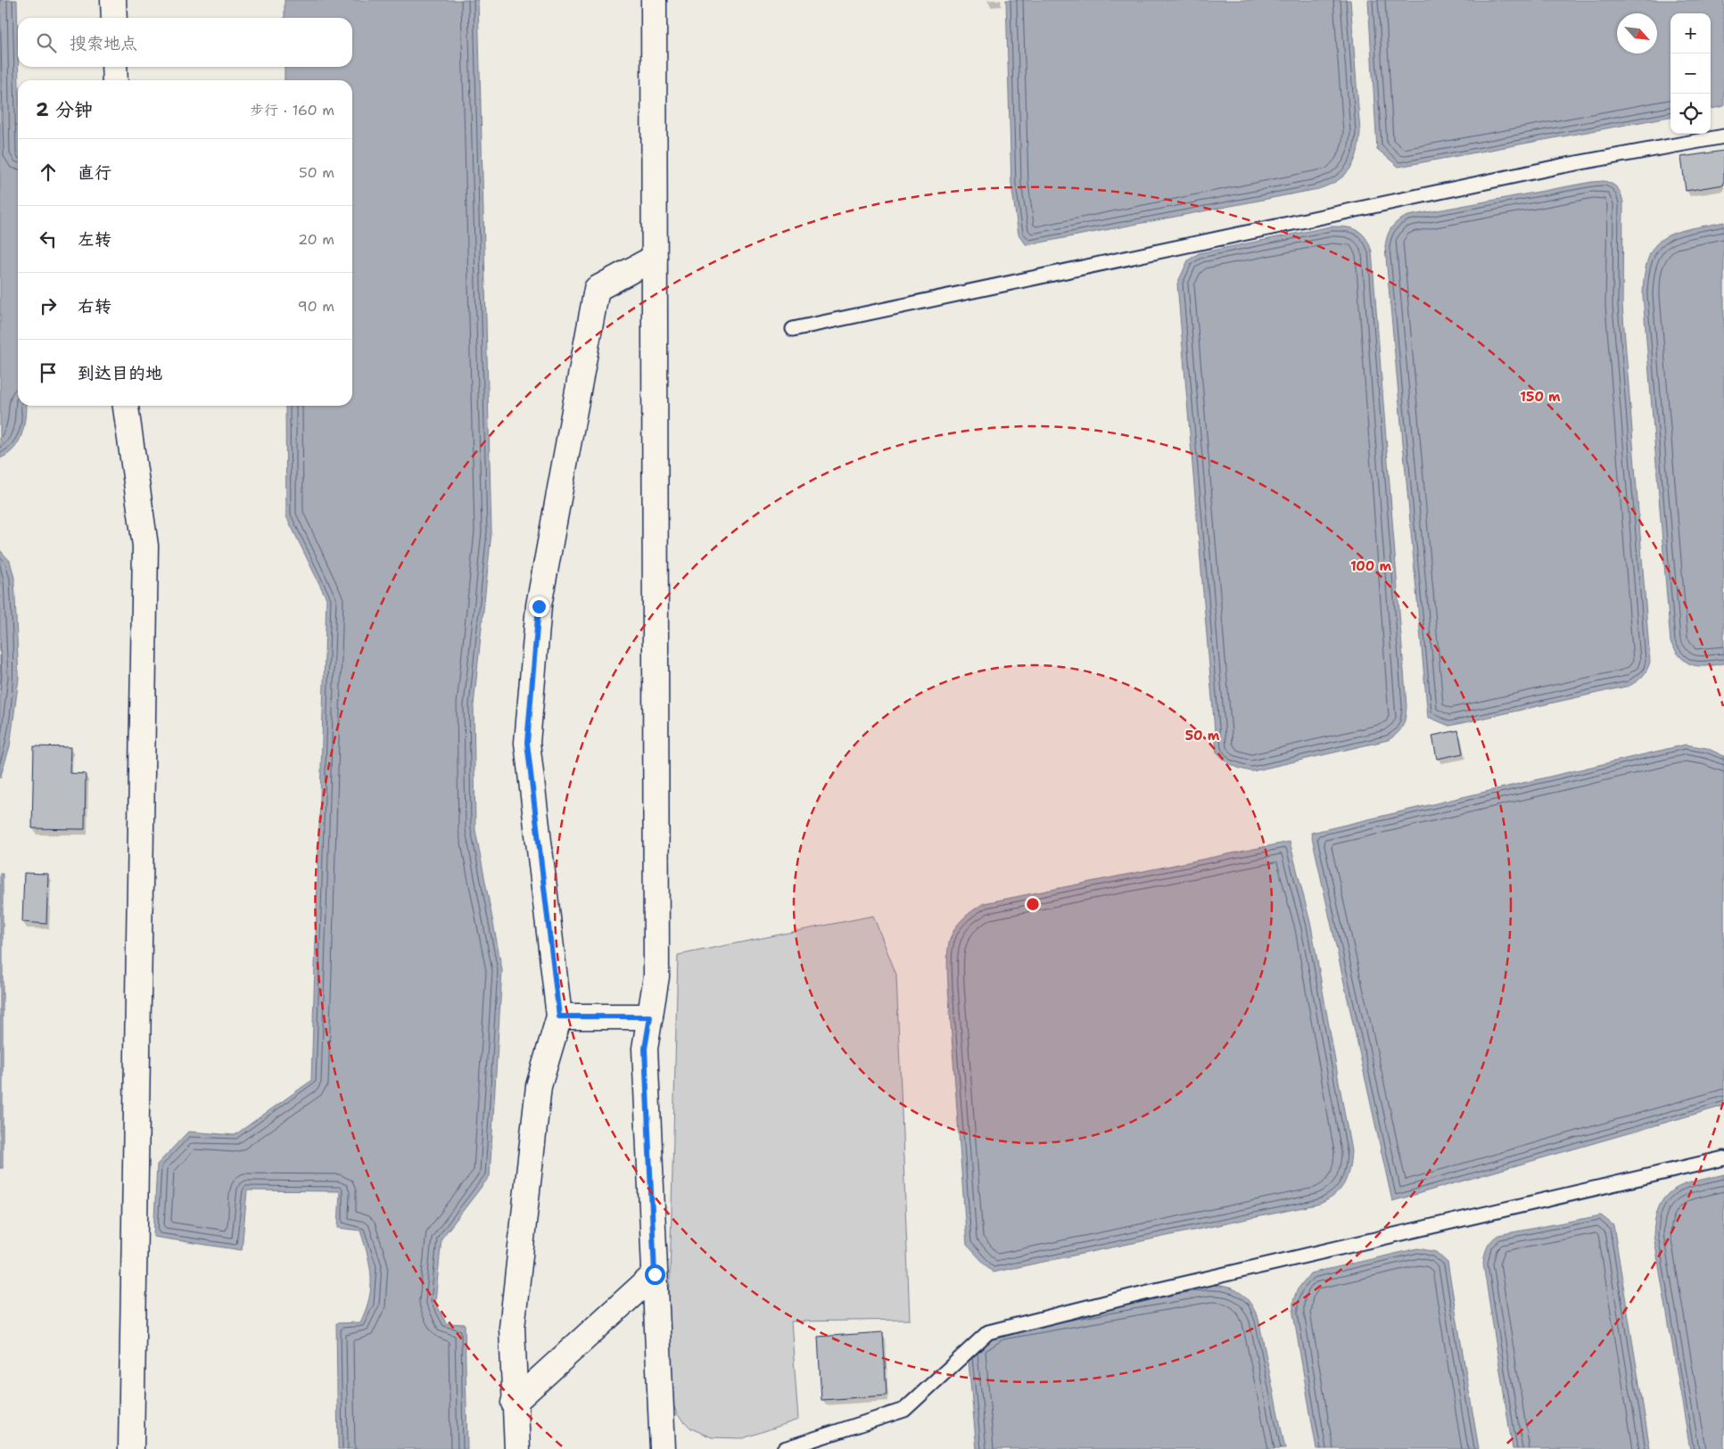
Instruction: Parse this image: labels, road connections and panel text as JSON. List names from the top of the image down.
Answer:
{
  "north": "bottom right",
  "page": {
    "map_buttons": ["+", "−"],
    "search": "搜索地点",
    "heading": ["2 分钟", "步行 · 160 m"],
    "list": [
      ["直行", "50 m"],
      ["左转", "20 m"],
      ["右转", "90 m"],
      "到达目的地"
    ]
  },
  "rings": ["150 m", "100 m", "50 m"]
}
